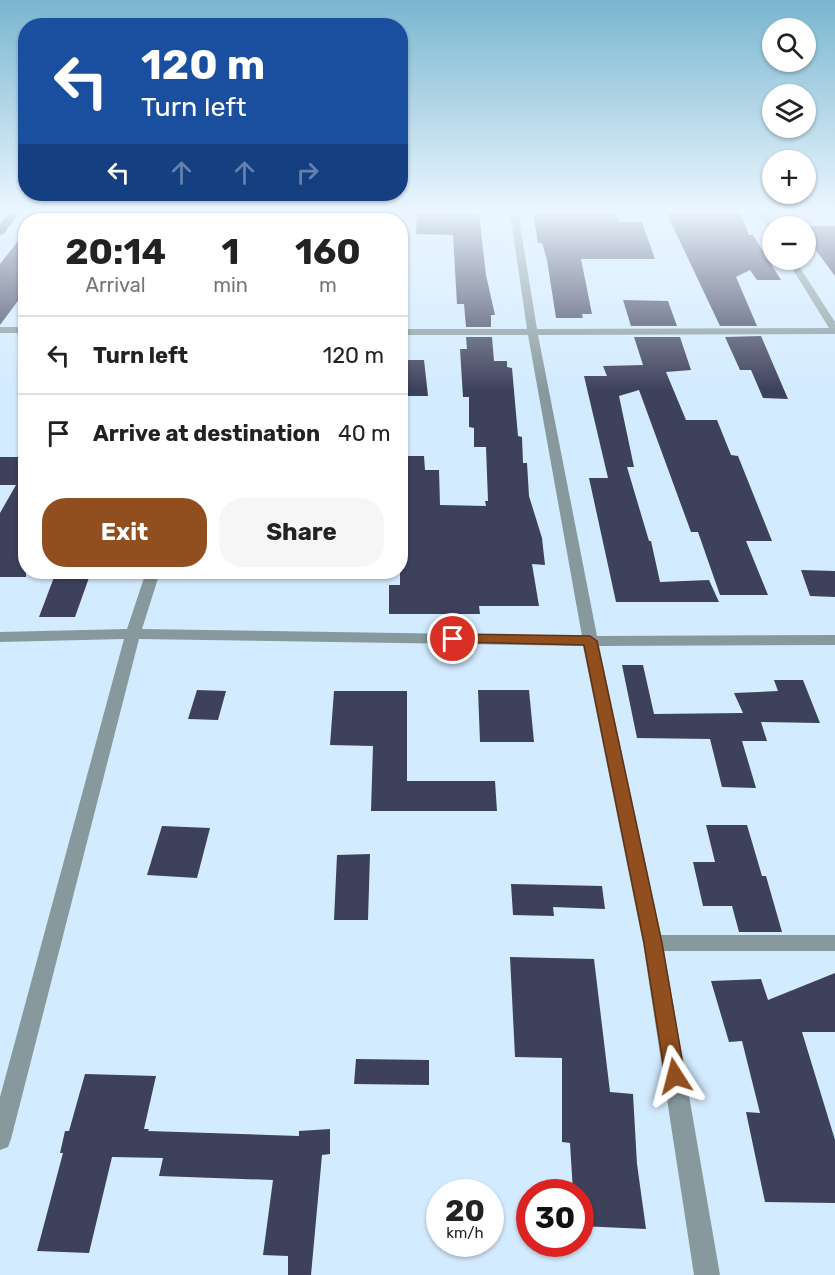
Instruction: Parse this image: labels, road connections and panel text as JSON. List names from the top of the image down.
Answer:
{
  "page": {
    "map_buttons": ["+", "−"],
    "turn": ["120 m", "Turn left"],
    "eta": [
      "20:14",
      "Arrival",
      "1",
      "min",
      "160",
      "m"
    ],
    "list": [
      {
        "name": "Turn left",
        "value": "120 m"
      },
      {
        "name": "Arrive at destination",
        "value": "40 m"
      }
    ],
    "buttons": ["Exit", "Share"],
    "speed": "20 km/h",
    "limit": "30"
  }
}
